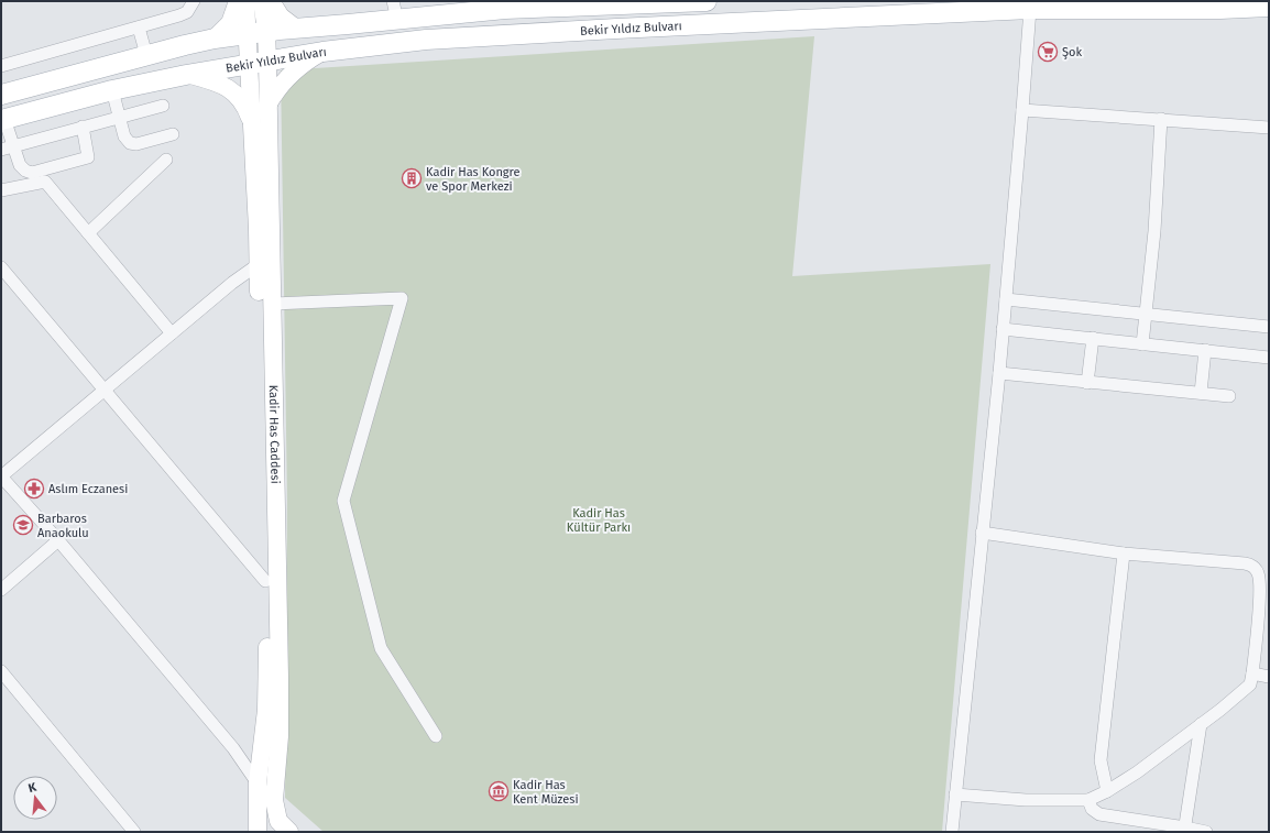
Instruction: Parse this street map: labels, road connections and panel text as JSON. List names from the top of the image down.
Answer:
{
  "streets": {
    "main road": ["Bekir Yıldız Bulvarı"],
    "street": ["Kadir Has Caddesi"]
  },
  "crossings": [
    ["Bekir Yıldız Bulvarı", "Kadir Has Caddesi"]
  ],
  "parks": ["Kadir Has Kültür Parkı"],
  "places": {
    "supermarket": ["Şok"],
    "building": ["Kadir Has Kongre ve Spor Merkezi"],
    "pharmacy": ["Aslım Eczanesi"],
    "school or university": ["Barbaros Anaokulu"],
    "museum": ["Kadir Has Kent Müzesi"]
  },
  "north": "top"
}
